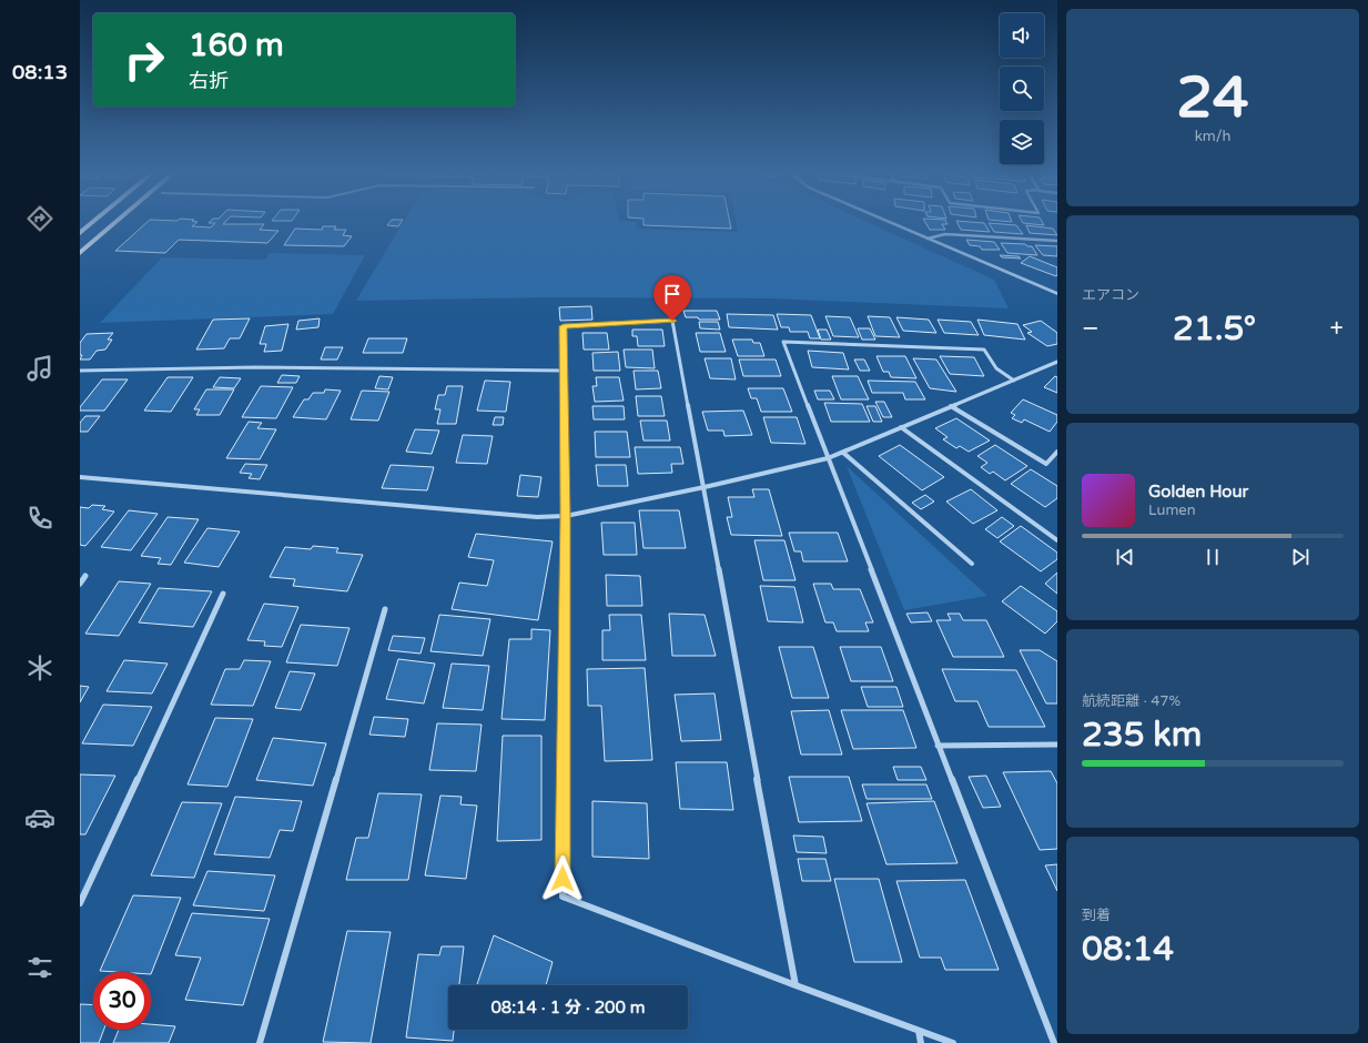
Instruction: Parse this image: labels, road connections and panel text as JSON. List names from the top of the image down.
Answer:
{
  "page": {
    "tabs": "08:13",
    "tile": [
      ["24", "km/h"],
      "エアコン",
      ["航続距離 · 47%", "235 km"],
      ["到着", "08:14"]
    ],
    "turn": ["160 m", "右折"],
    "heat": ["−", "21.5°", "+"],
    "song": ["Golden Hour", "Lumen"],
    "limit": "30",
    "trip": "08:14 · 1 分 · 200 m"
  }
}
